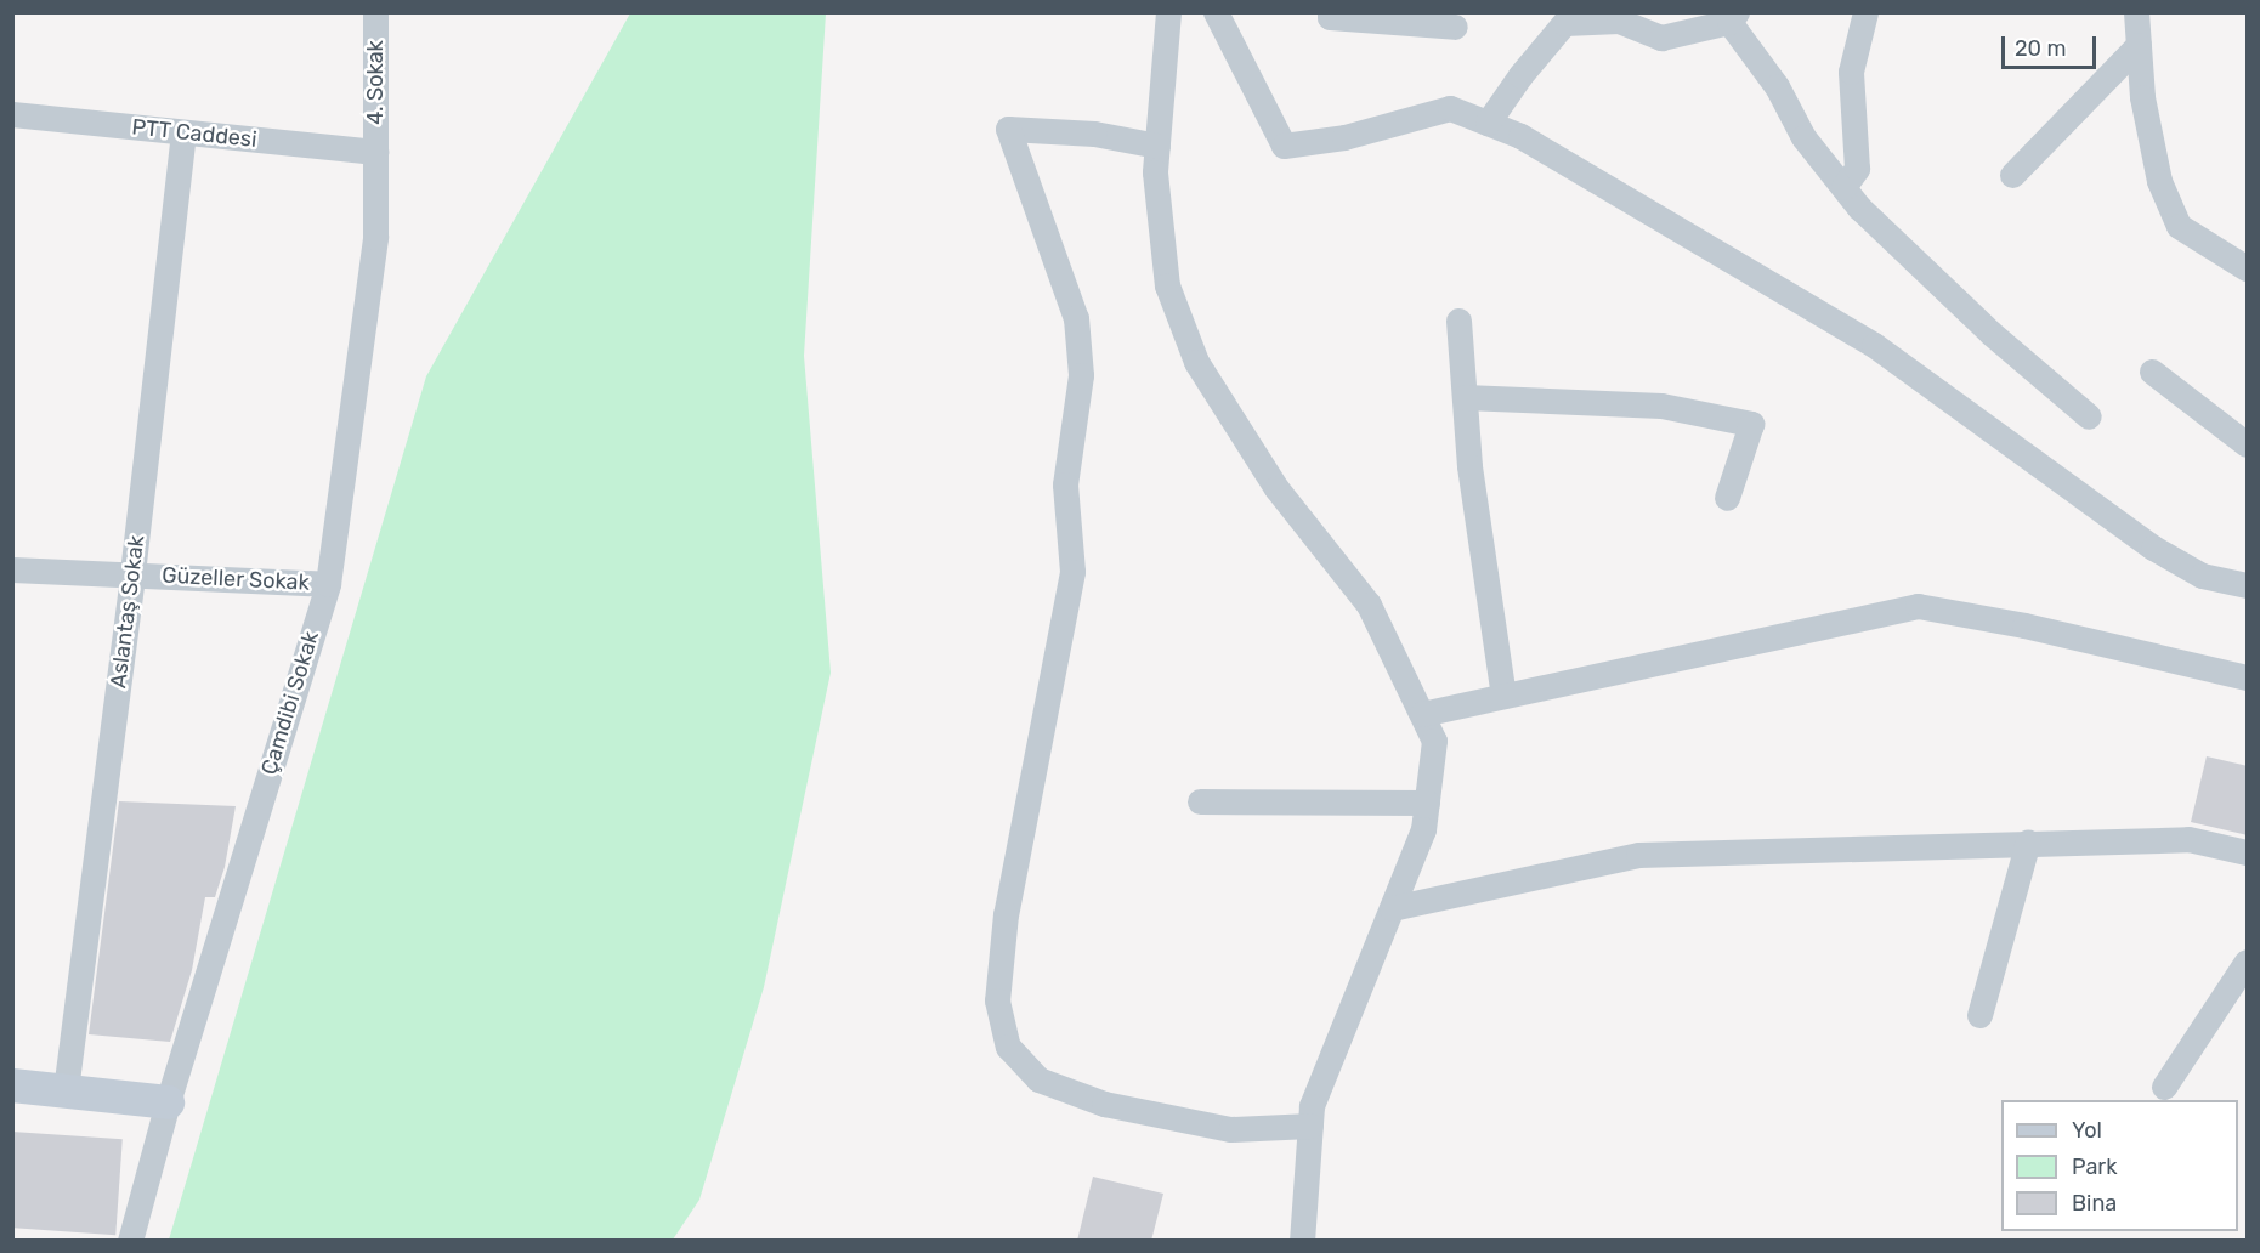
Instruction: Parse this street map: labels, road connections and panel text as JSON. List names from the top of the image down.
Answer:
{
  "streets": {
    "street": [
      "4. Sokak",
      "PTT Caddesi",
      "Güzeller Sokak",
      "Aslantaş Sokak",
      "Çamdibi Sokak"
    ]
  },
  "crossings": [
    ["4. Sokak", "PTT Caddesi"],
    ["4. Sokak", "Çamdibi Sokak"],
    ["PTT Caddesi", "Aslantaş Sokak"],
    ["PTT Caddesi", "Çamdibi Sokak"],
    ["Güzeller Sokak", "Aslantaş Sokak"],
    ["Güzeller Sokak", "Çamdibi Sokak"]
  ],
  "legend": ["Yol", "Park", "Bina"],
  "scale_bar": "20 m"
}
